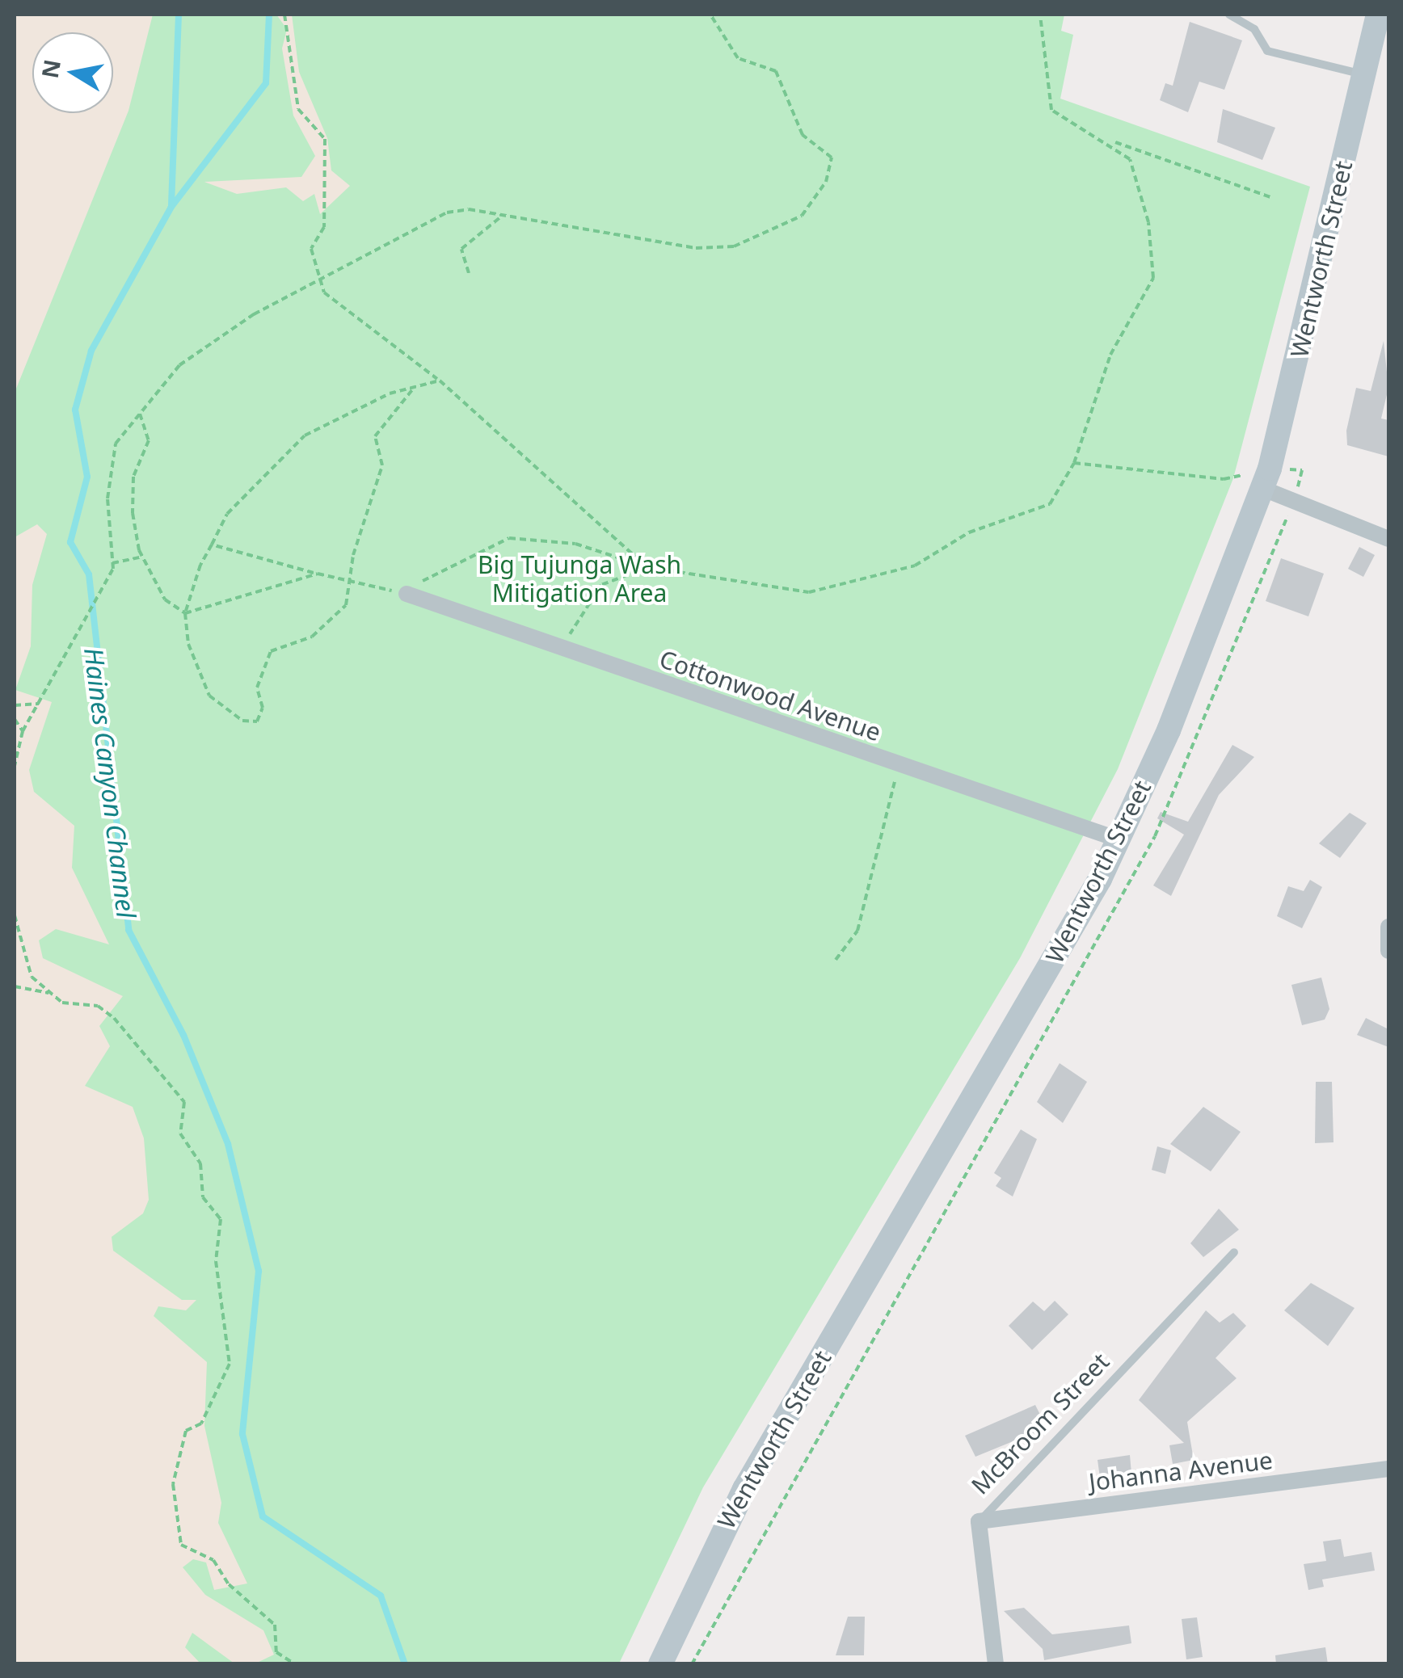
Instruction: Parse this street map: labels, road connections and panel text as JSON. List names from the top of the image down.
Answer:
{
  "streets": {
    "main road": ["Wentworth Street"],
    "street": ["Cottonwood Avenue", "McBroom Street", "Johanna Avenue"]
  },
  "crossings": [
    ["Wentworth Street", "Cottonwood Avenue"],
    ["McBroom Street", "Johanna Avenue"]
  ],
  "water": ["Haines Canyon Channel"],
  "parks": ["Big Tujunga Wash Mitigation Area"],
  "north": "left"
}
